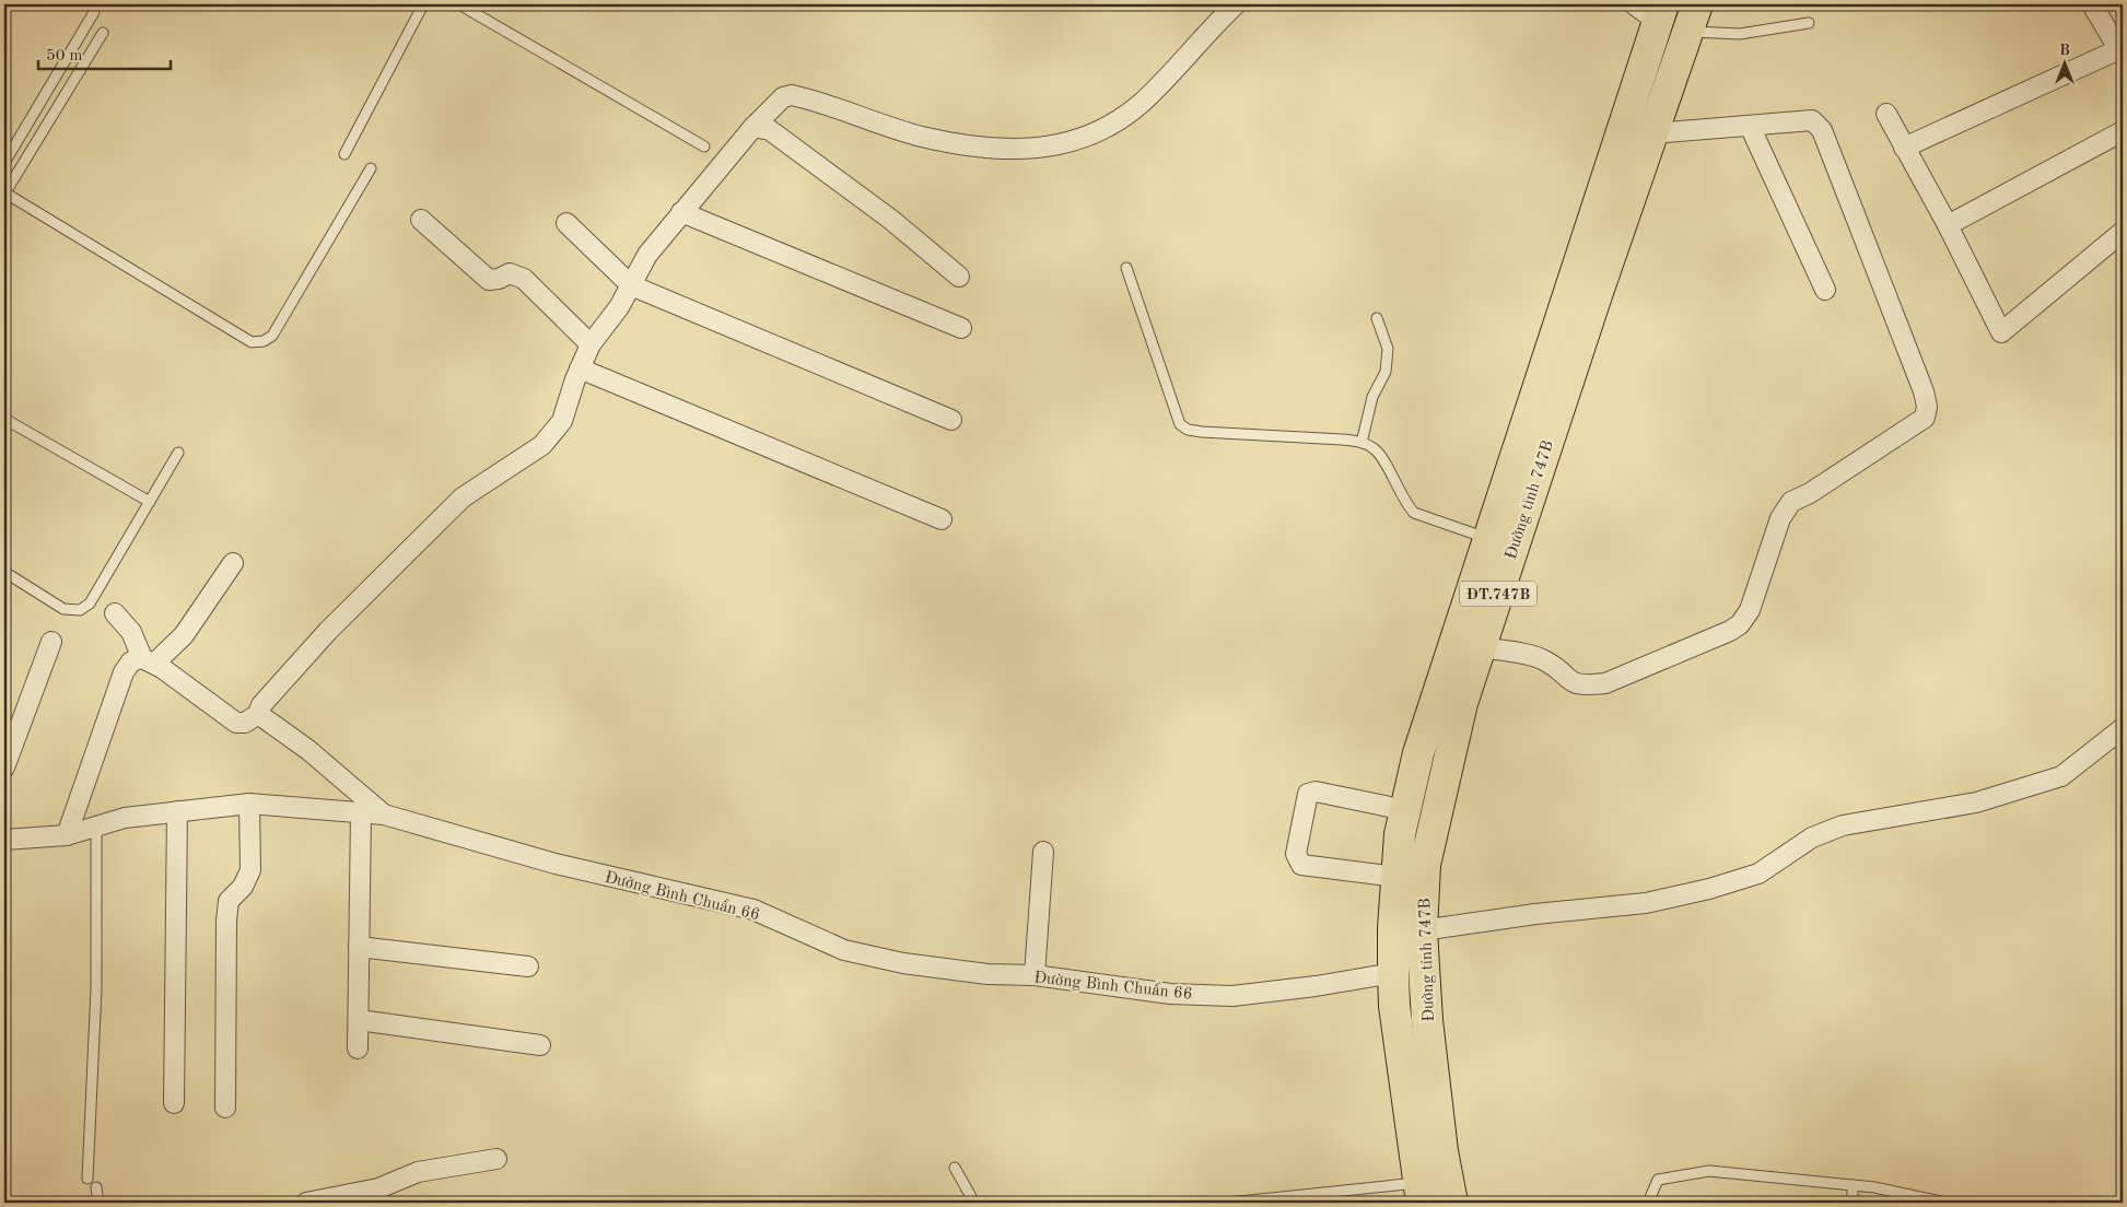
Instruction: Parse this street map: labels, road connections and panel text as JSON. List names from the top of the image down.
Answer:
{
  "streets": {
    "main road": ["Đường tỉnh 747B", "ĐT.747B"],
    "street": ["Đường Bình Chuẩn 66"]
  },
  "crossings": [
    ["Đường tỉnh 747B", "Đường Bình Chuẩn 66"]
  ],
  "scale_bar": "50 m",
  "north": "top"
}
